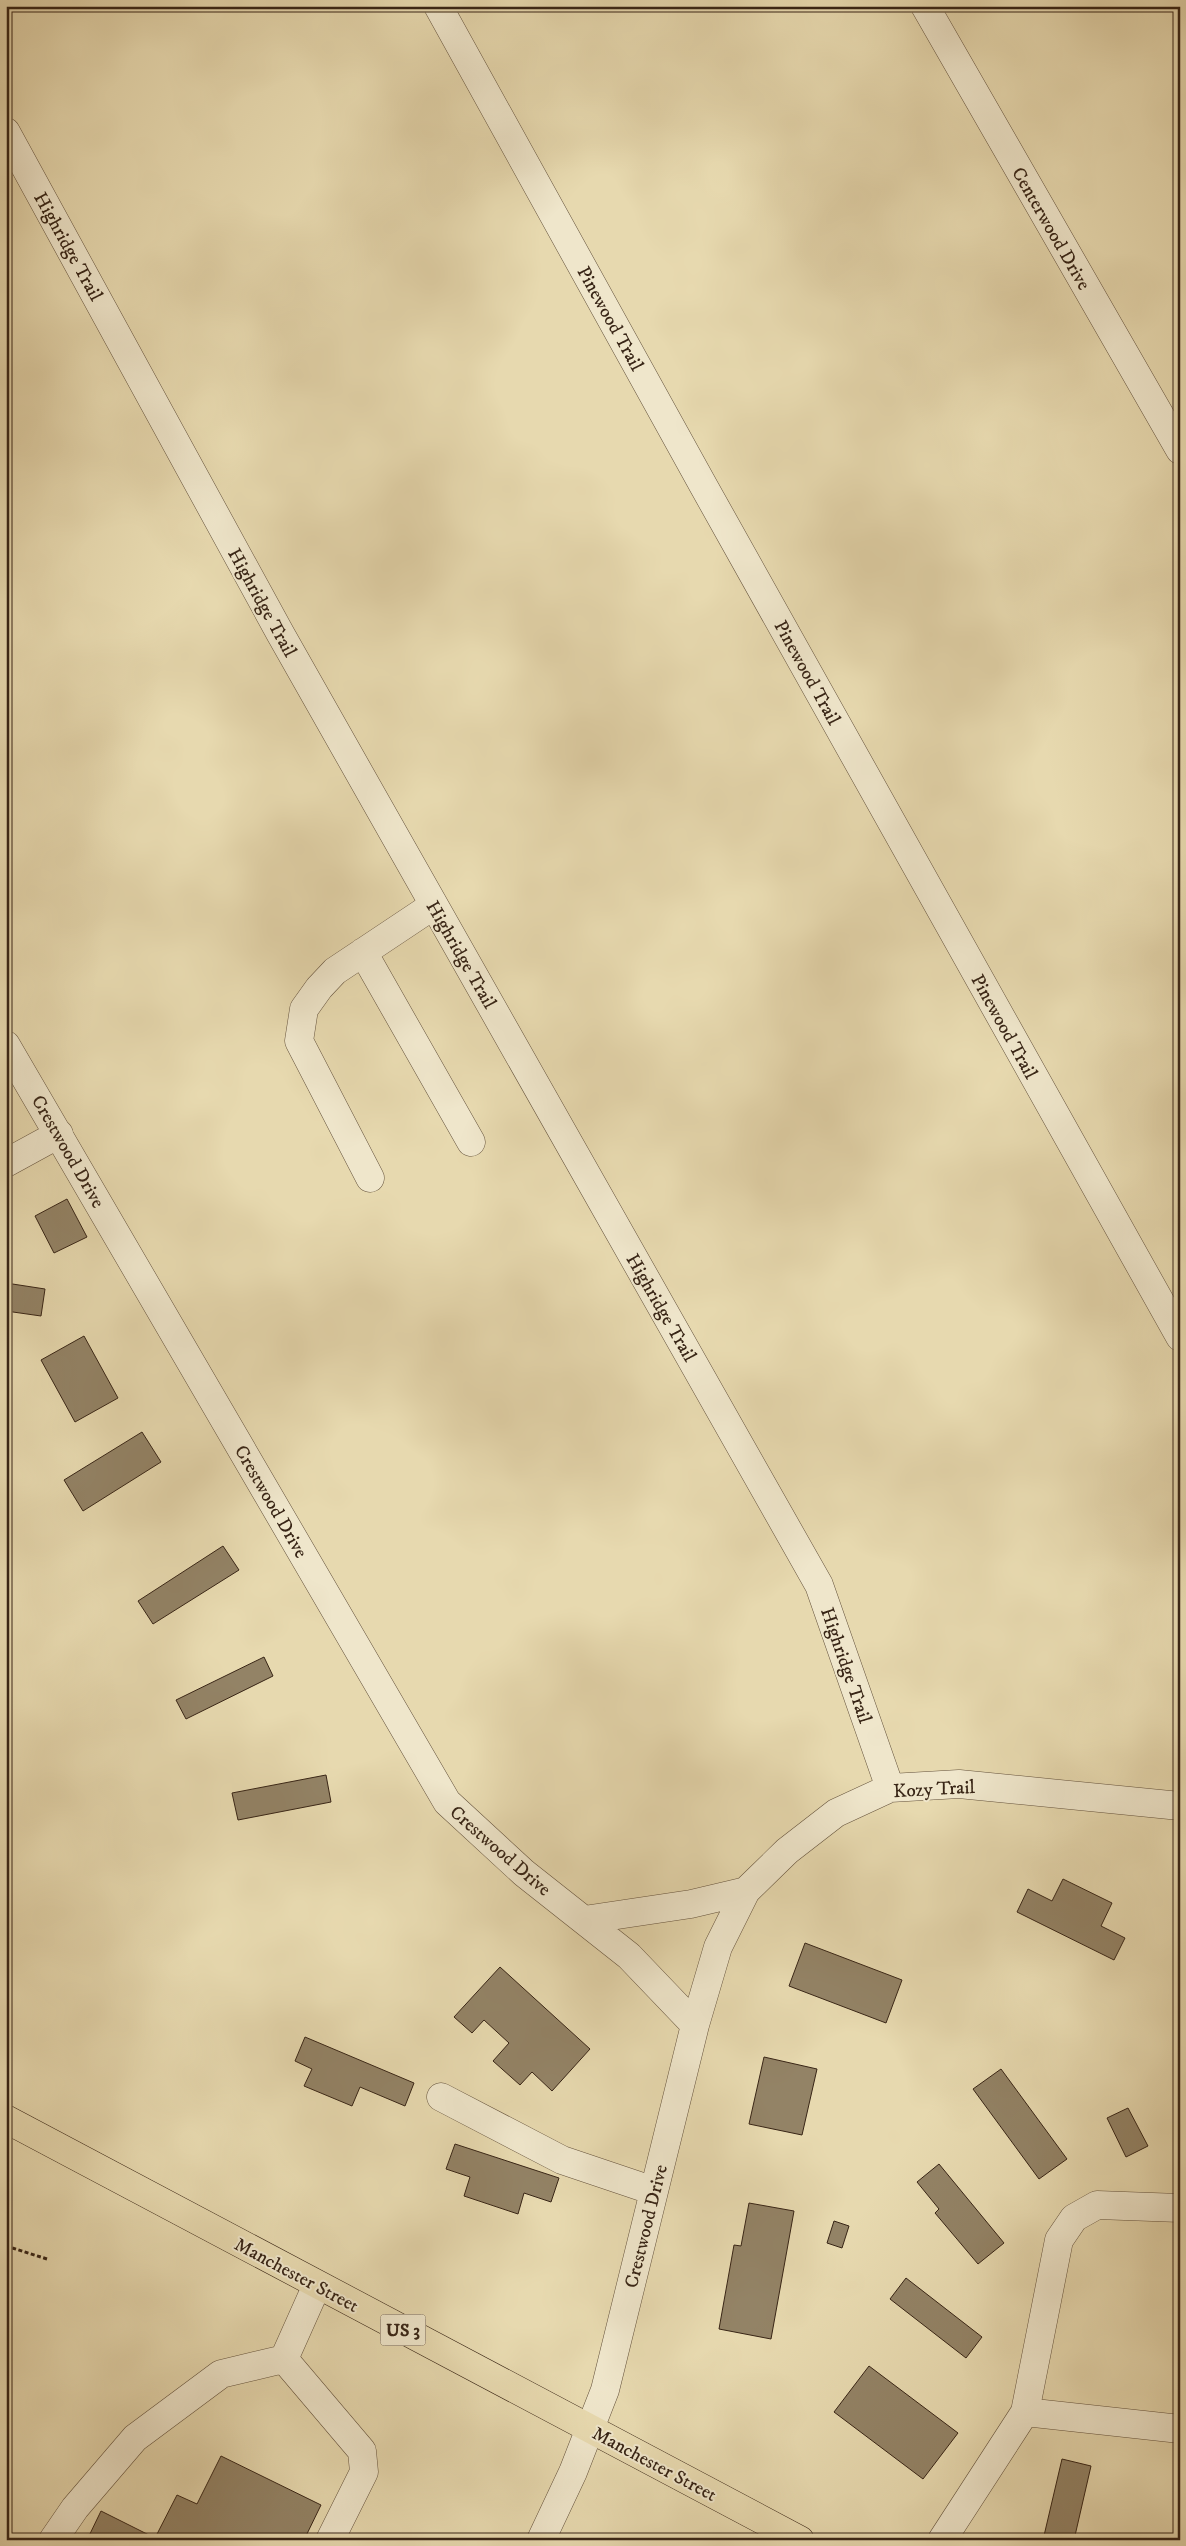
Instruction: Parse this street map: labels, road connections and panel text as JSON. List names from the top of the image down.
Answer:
{
  "streets": {
    "main road": ["Manchester Street", "US 3"],
    "street": [
      "Centerwood Drive",
      "Highridge Trail",
      "Pinewood Trail",
      "Crestwood Drive",
      "Kozy Trail"
    ]
  },
  "crossings": [
    ["Highridge Trail", "Kozy Trail"],
    ["Crestwood Drive", "Kozy Trail"],
    ["Crestwood Drive", "Manchester Street"]
  ]
}
